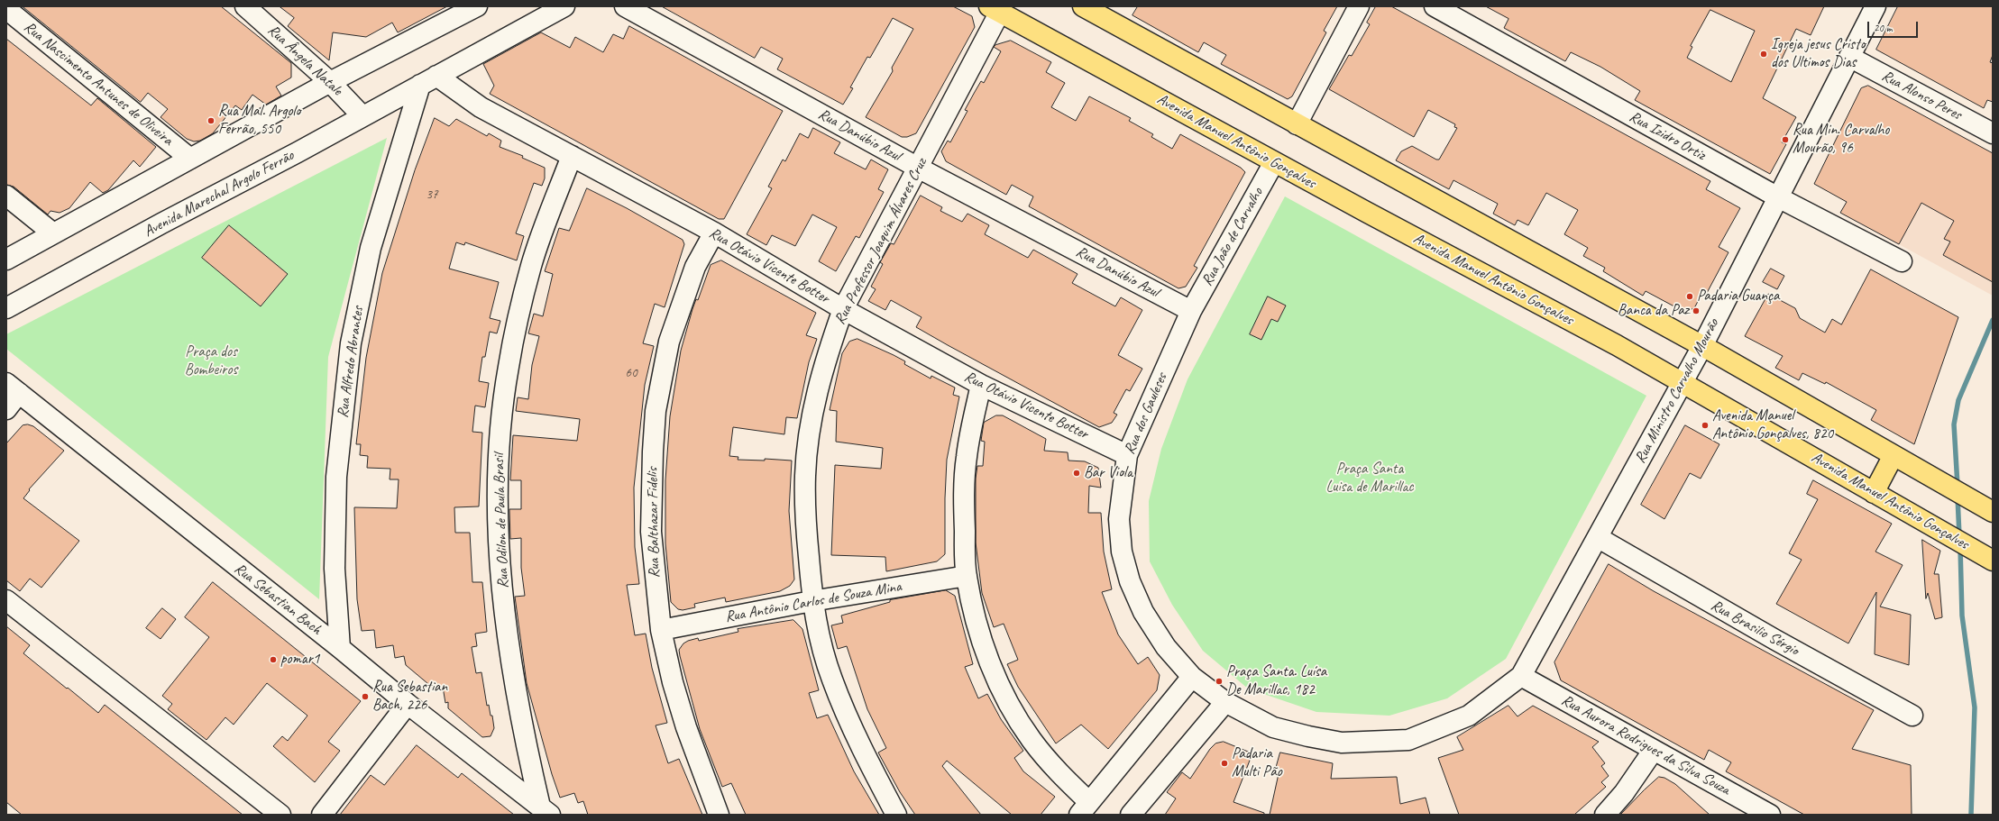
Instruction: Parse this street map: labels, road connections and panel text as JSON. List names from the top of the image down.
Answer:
{
  "streets": {
    "main road": ["Avenida Manuel Antônio Gonçalves"],
    "street": [
      "Rua Ângela Natale",
      "Rua Nascimento Antunes de Oliveira",
      "Rua Alonso Peres",
      "Rua Danúbio Azul",
      "Rua Izidro Ortiz",
      "Avenida Marechal Argolo Ferrão",
      "Rua João de Carvalho",
      "Rua Professor Joaquim Álvares Cruz",
      "Rua Otávio Vicente Botter",
      "Rua Alfredo Abrantes",
      "Rua Ministro Carvalho Mourão",
      "Rua dos Gauleses",
      "Rua Odilon de Paula Brasil",
      "Rua Balthazar Fidelis",
      "Rua Sebastian Bach",
      "Rua Antônio Carlos de Souza Mina",
      "Rua Brasilio Sérgio",
      "Rua Aurora Rodrigues da Silva Souza"
    ]
  },
  "crossings": [
    ["Rua Ângela Natale", "Avenida Marechal Argolo Ferrão"],
    ["Rua Alonso Peres", "Rua Ministro Carvalho Mourão"],
    ["Rua Danúbio Azul", "Rua João de Carvalho"],
    ["Rua Danúbio Azul", "Rua Professor Joaquim Álvares Cruz"],
    ["Rua Danúbio Azul", "Rua dos Gauleses"],
    ["Rua Izidro Ortiz", "Rua Ministro Carvalho Mourão"],
    ["Avenida Manuel Antônio Gonçalves", "Rua João de Carvalho"],
    ["Avenida Manuel Antônio Gonçalves", "Rua Professor Joaquim Álvares Cruz"],
    ["Avenida Manuel Antônio Gonçalves", "Rua Ministro Carvalho Mourão"],
    ["Avenida Marechal Argolo Ferrão", "Rua Otávio Vicente Botter"],
    ["Avenida Marechal Argolo Ferrão", "Rua Alfredo Abrantes"],
    ["Rua João de Carvalho", "Rua dos Gauleses"],
    ["Rua Professor Joaquim Álvares Cruz", "Rua Otávio Vicente Botter"],
    ["Rua Professor Joaquim Álvares Cruz", "Rua Antônio Carlos de Souza Mina"],
    ["Rua Otávio Vicente Botter", "Rua Alfredo Abrantes"],
    ["Rua Otávio Vicente Botter", "Rua dos Gauleses"],
    ["Rua Otávio Vicente Botter", "Rua Odilon de Paula Brasil"],
    ["Rua Otávio Vicente Botter", "Rua Balthazar Fidelis"],
    ["Rua Alfredo Abrantes", "Rua Sebastian Bach"],
    ["Rua Ministro Carvalho Mourão", "Rua dos Gauleses"],
    ["Rua Ministro Carvalho Mourão", "Rua Brasilio Sérgio"],
    ["Rua Ministro Carvalho Mourão", "Rua Aurora Rodrigues da Silva Souza"],
    ["Rua dos Gauleses", "Rua Aurora Rodrigues da Silva Souza"],
    ["Rua Odilon de Paula Brasil", "Rua Sebastian Bach"],
    ["Rua Balthazar Fidelis", "Rua Antônio Carlos de Souza Mina"]
  ],
  "parks": ["Praça dos Bombeiros", "Praça Santa Luisa de Marillac"],
  "places": [
    "Igreja jesus Cristo dos Ultimos Dias",
    "Rua Mal. Argolo Ferrão, 550",
    "Rua Min. Carvalho Mourão, 96",
    "Padaria Guança",
    "Banca da Paz",
    "Avenida Manuel Antônio Gonçalves, 820",
    "Bar Viola",
    "pomar1",
    "Praça Santa. Luísa De Marillac, 182",
    "Rua Sebastian Bach, 226",
    "Padaria Multi Pão"
  ],
  "house_numbers": ["37", "60"],
  "scale_bar": "20 m"
}
